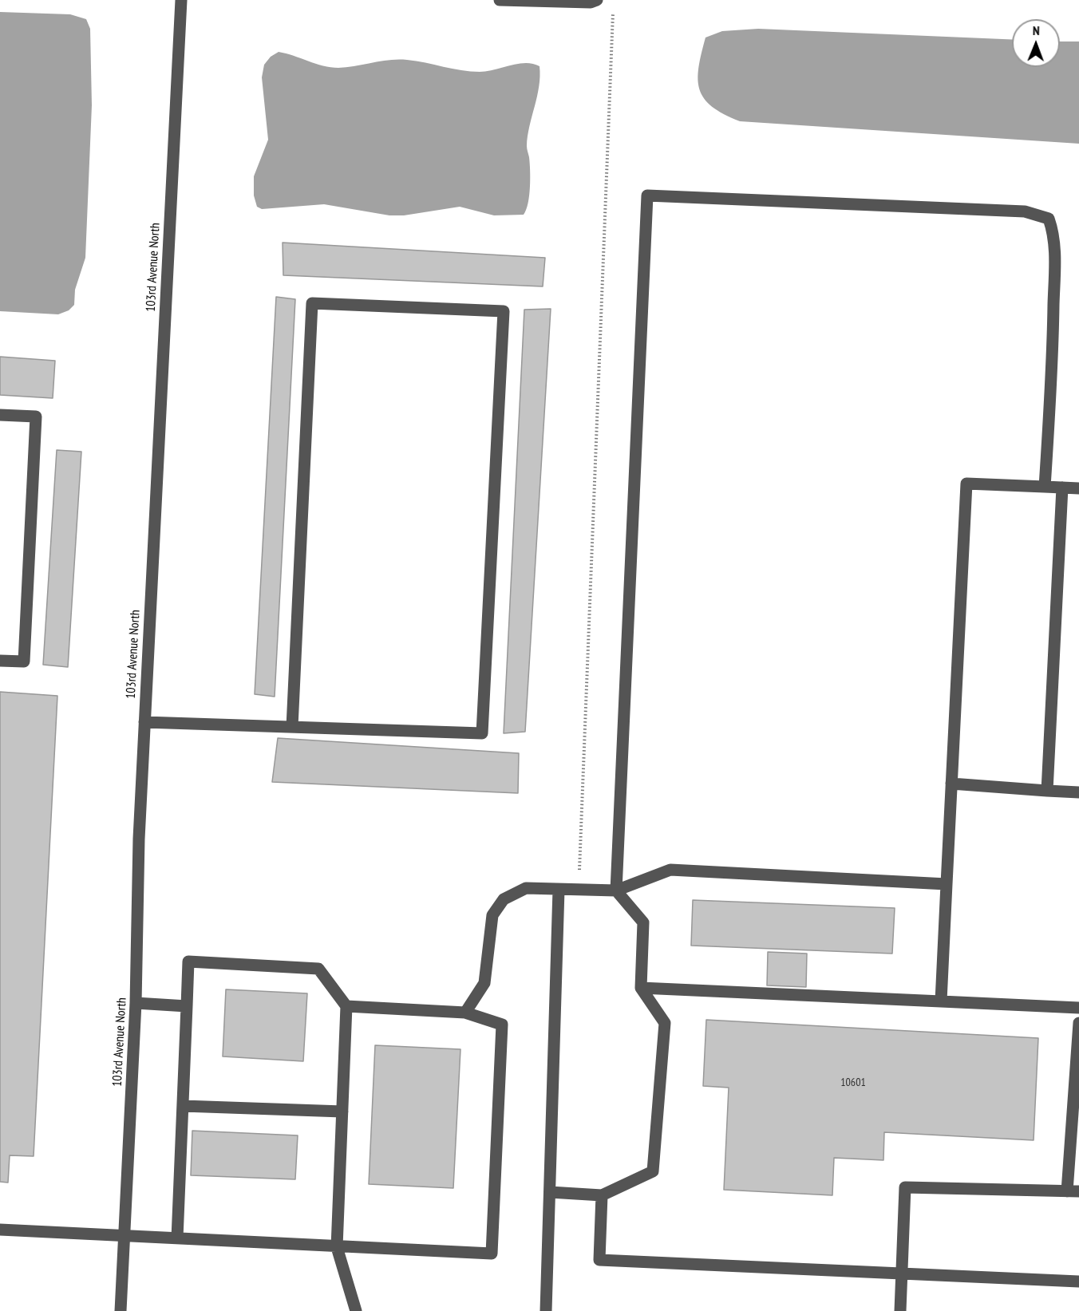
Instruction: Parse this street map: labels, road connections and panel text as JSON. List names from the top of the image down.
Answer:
{
  "streets": {
    "street": ["103rd Avenue North"]
  },
  "house_numbers": ["10601"],
  "north": "top"
}
